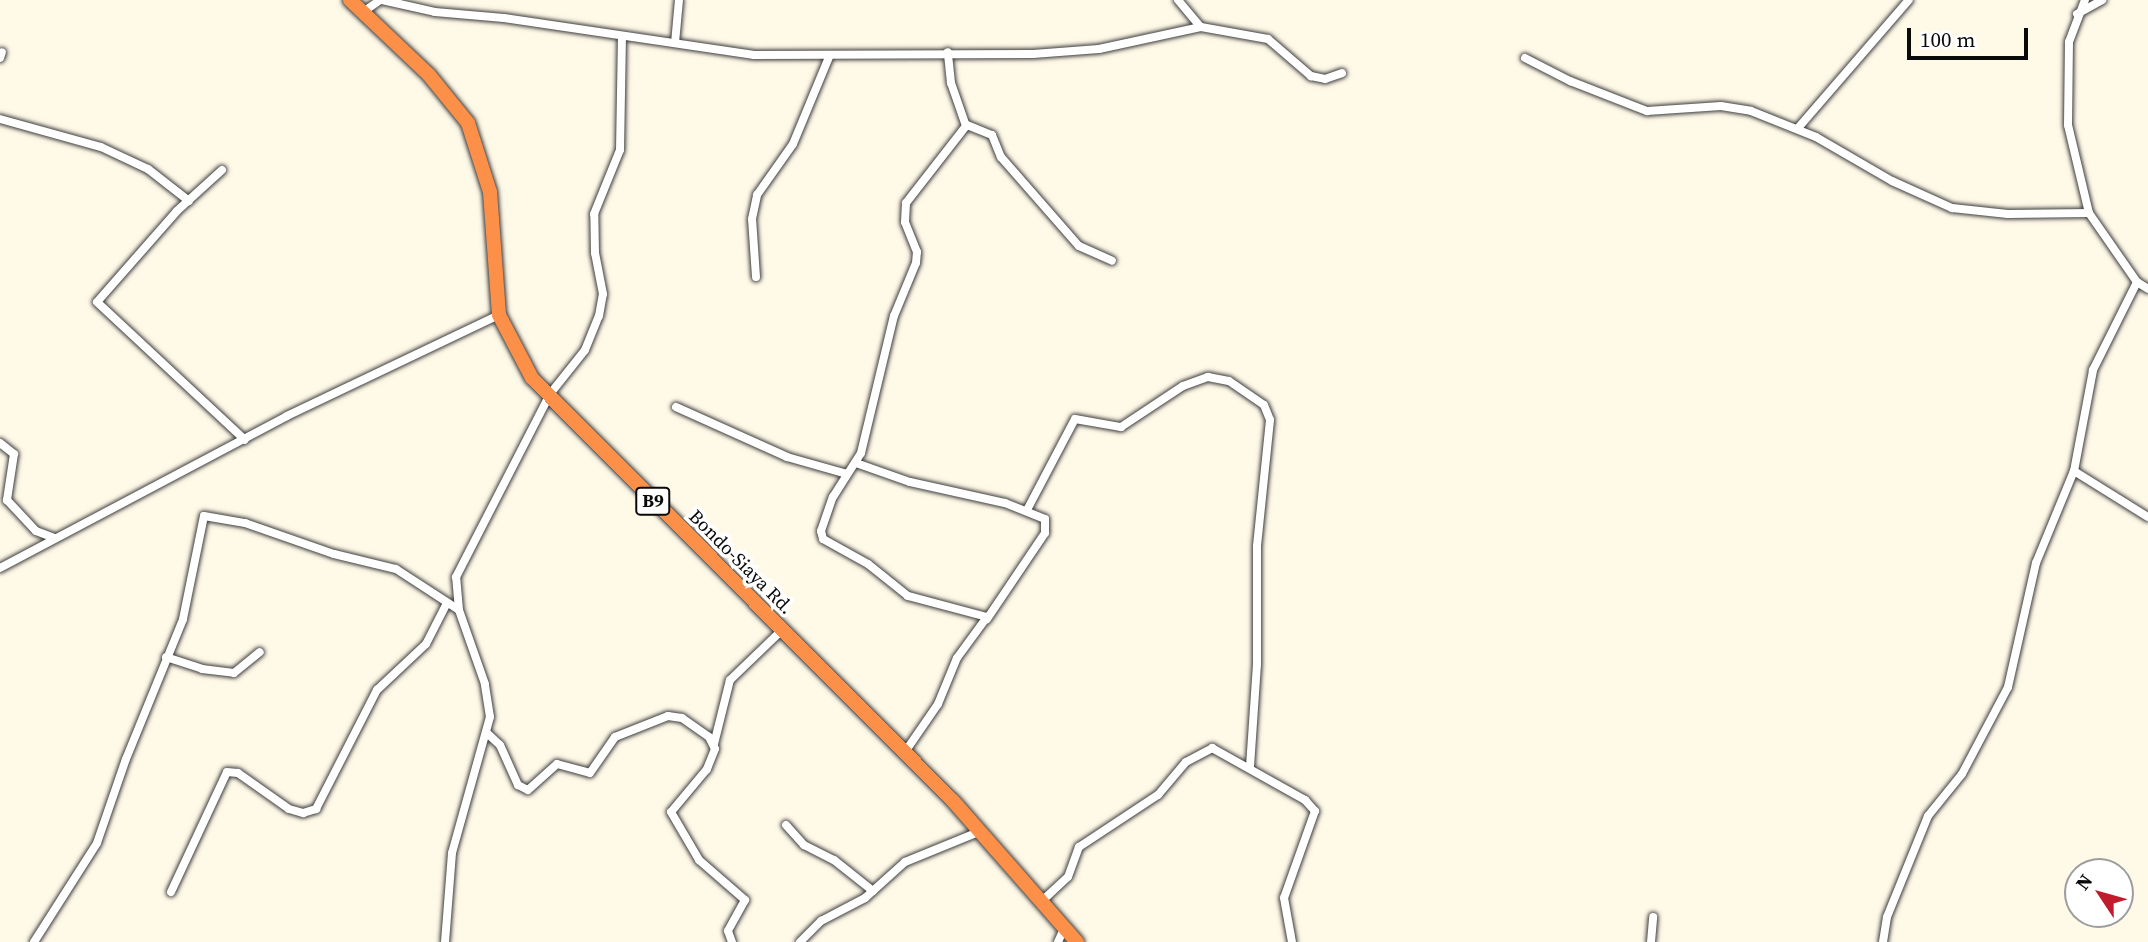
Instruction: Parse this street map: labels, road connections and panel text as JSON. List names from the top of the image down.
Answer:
{
  "streets": {
    "highway": ["B9", "Bondo-Siaya Rd."]
  },
  "scale_bar": "100 m",
  "north": "top left"
}
